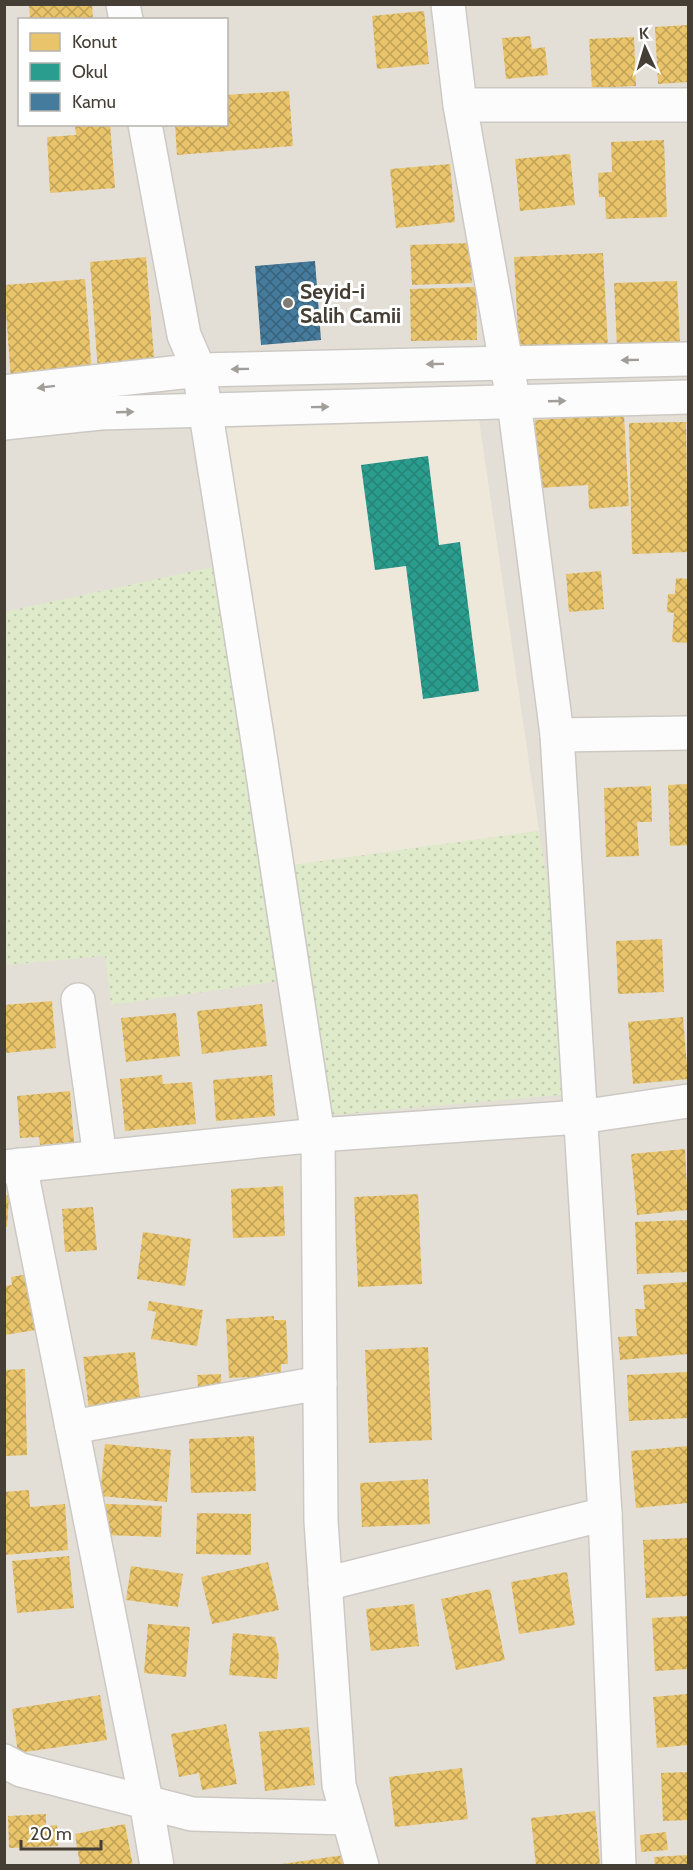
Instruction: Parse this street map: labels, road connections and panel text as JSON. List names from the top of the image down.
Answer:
{
  "places": ["Seyid-i Salih Camii"],
  "legend": ["Konut", "Okul", "Kamu"],
  "scale_bar": "20 m",
  "north": "top"
}
